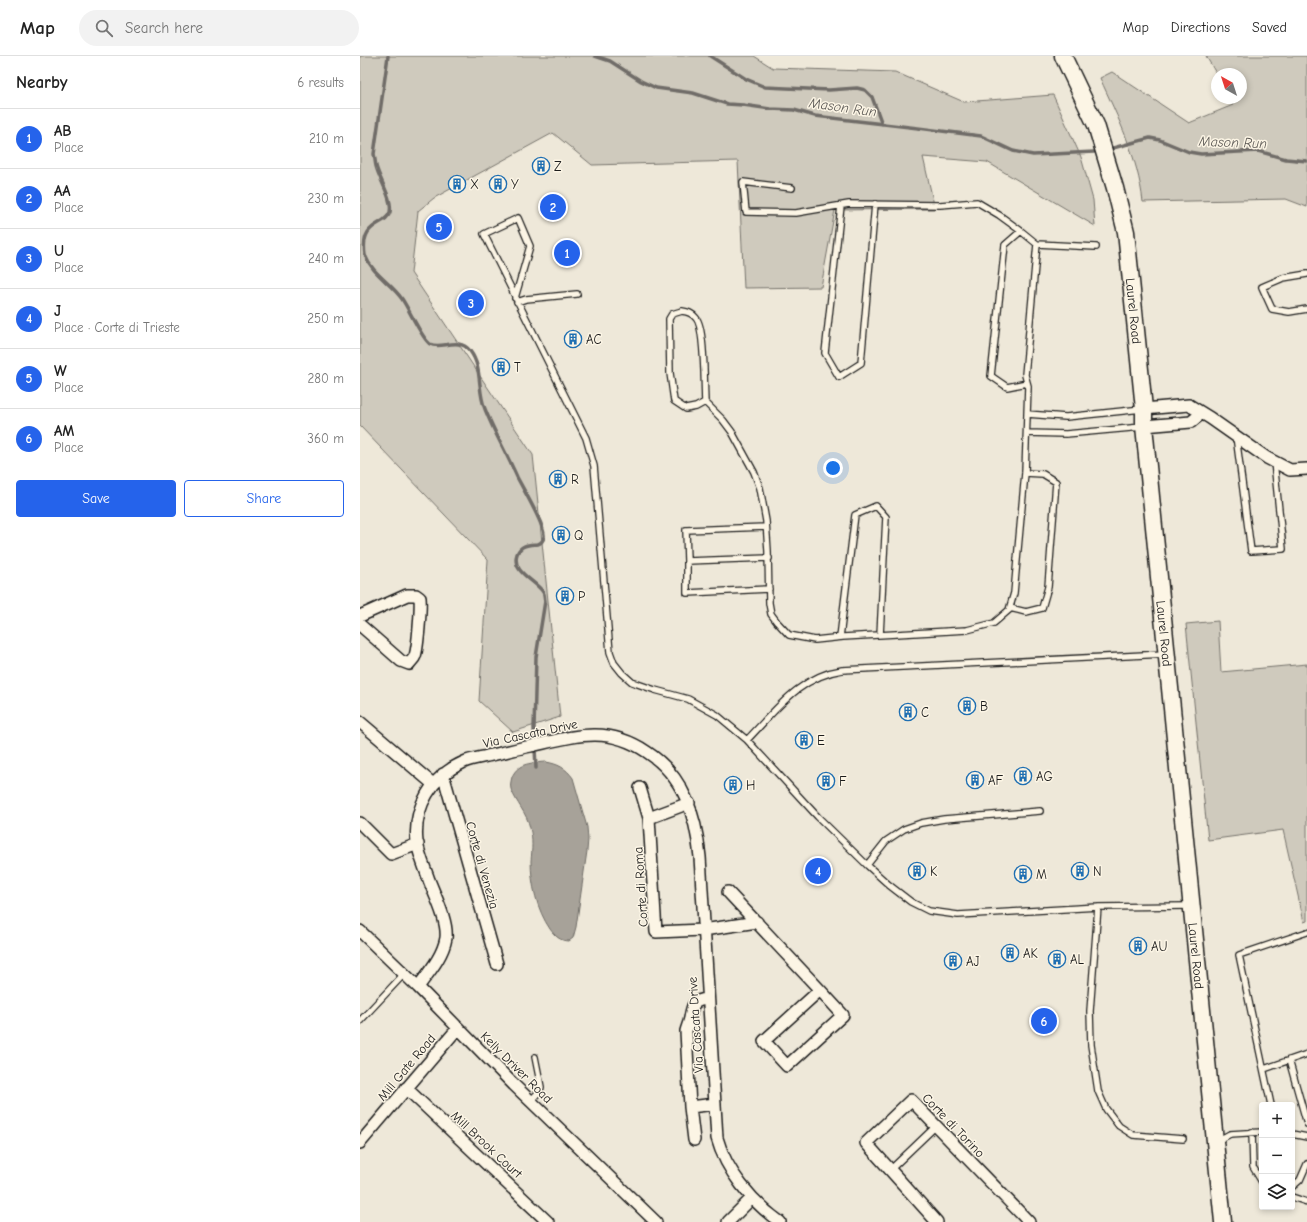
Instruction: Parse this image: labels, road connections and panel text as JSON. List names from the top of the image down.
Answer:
{
  "streets": {
    "main road": ["Laurel Road"],
    "street": [
      "Via Cascata Drive",
      "Corte di Venezia",
      "Corte di Roma",
      "Mill Gate Road",
      "Kelly Driver Road",
      "Corte di Torino",
      "Mill Brook Court"
    ]
  },
  "crossings": [
    ["Via Cascata Drive", "Corte di Venezia"],
    ["Via Cascata Drive", "Corte di Roma"],
    ["Via Cascata Drive", "Kelly Driver Road"],
    ["Mill Gate Road", "Kelly Driver Road"],
    ["Mill Gate Road", "Mill Brook Court"]
  ],
  "water": ["Mason Run"],
  "places": {
    "building": [
      "Z",
      "X",
      "Y",
      "AC",
      "T",
      "R",
      "Q",
      "P",
      "B",
      "C",
      "E",
      "AG",
      "AF",
      "F",
      "H",
      "K",
      "N",
      "M",
      "AU",
      "AK",
      "AL",
      "AJ"
    ]
  },
  "north": "top left",
  "page": {
    "header": "Map",
    "search": "Search here",
    "nav": ["Map", "Directions", "Saved"],
    "heading": ["Nearby", "6 results"],
    "list": [
      {
        "mark": "1",
        "name": "AB",
        "note": "Place",
        "value": "210 m"
      },
      {
        "mark": "2",
        "name": "AA",
        "note": "Place",
        "value": "230 m"
      },
      {
        "mark": "3",
        "name": "U",
        "note": "Place",
        "value": "240 m"
      },
      {
        "mark": "4",
        "name": "J",
        "note": "Place · Corte di Trieste",
        "value": "250 m"
      },
      {
        "mark": "5",
        "name": "W",
        "note": "Place",
        "value": "280 m"
      },
      {
        "mark": "6",
        "name": "AM",
        "note": "Place",
        "value": "360 m"
      }
    ],
    "pins": [
      "2",
      "5",
      "1",
      "3",
      "4",
      "6"
    ],
    "buttons": ["Save", "Share"],
    "map_buttons": ["+", "−"]
  }
}
